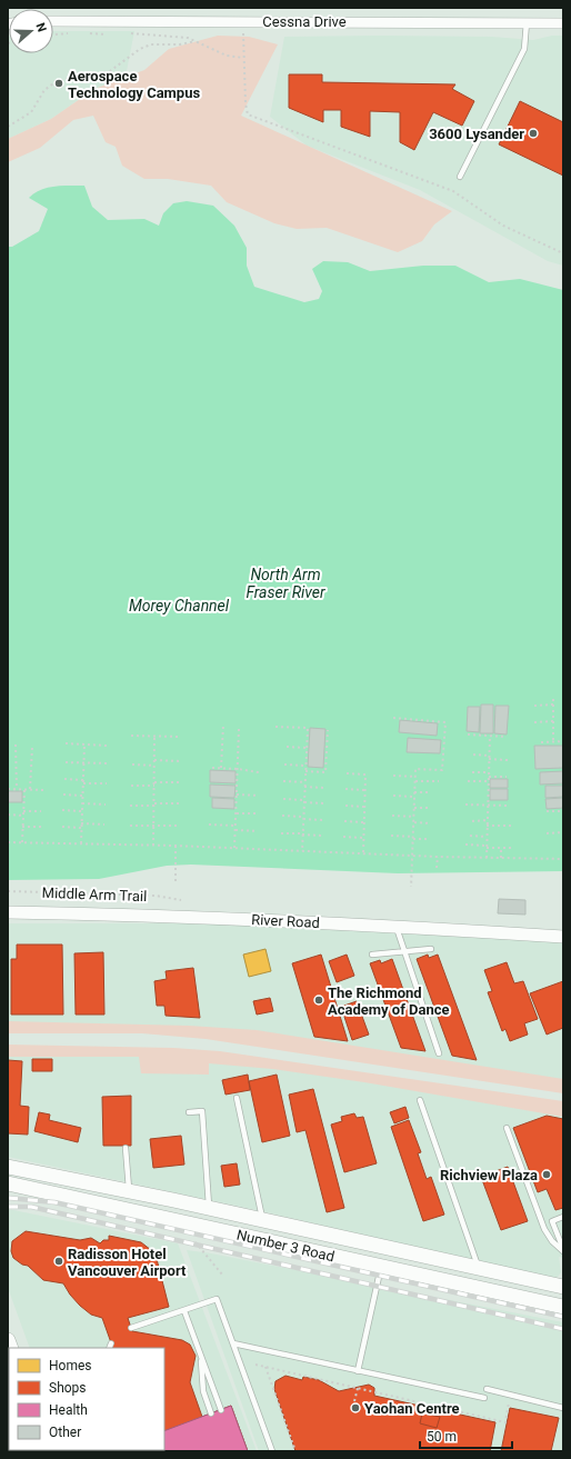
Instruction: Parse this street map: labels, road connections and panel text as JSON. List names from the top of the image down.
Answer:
{
  "streets": {
    "main road": ["Number 3 Road"],
    "street": ["Cessna Drive", "River Road"],
    "path": ["Middle Arm Trail"]
  },
  "water": ["North Arm Fraser River", "Morey Channel"],
  "places": [
    "Aerospace Technology Campus",
    "3600 Lysander",
    "The Richmond Academy of Dance",
    "Richview Plaza",
    "Radisson Hotel Vancouver Airport",
    "Yaohan Centre"
  ],
  "legend": [
    "Homes",
    "Shops",
    "Health",
    "Other"
  ],
  "scale_bar": "50 m",
  "north": "right"
}
